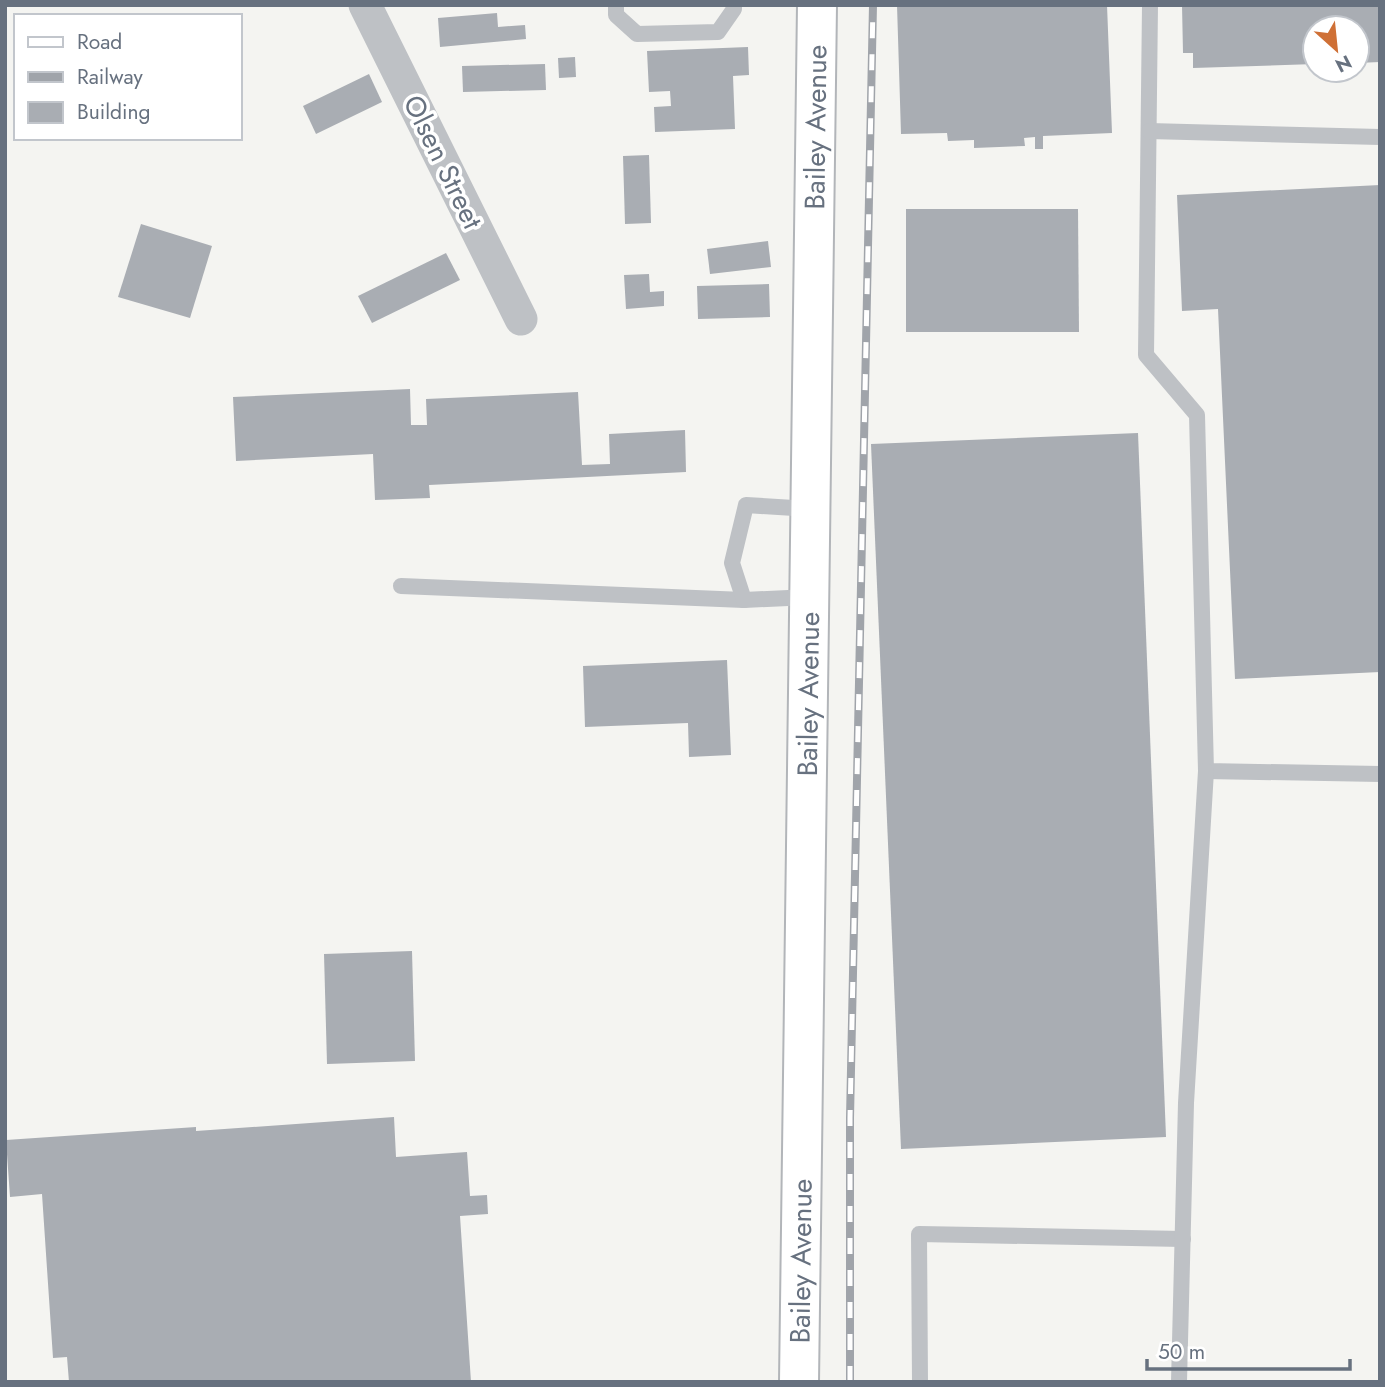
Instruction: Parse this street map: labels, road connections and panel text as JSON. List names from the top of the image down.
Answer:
{
  "streets": {
    "main road": ["Bailey Avenue"],
    "street": ["Olsen Street"]
  },
  "legend": ["Road", "Railway", "Building"],
  "scale_bar": "50 m",
  "north": "bottom right"
}
